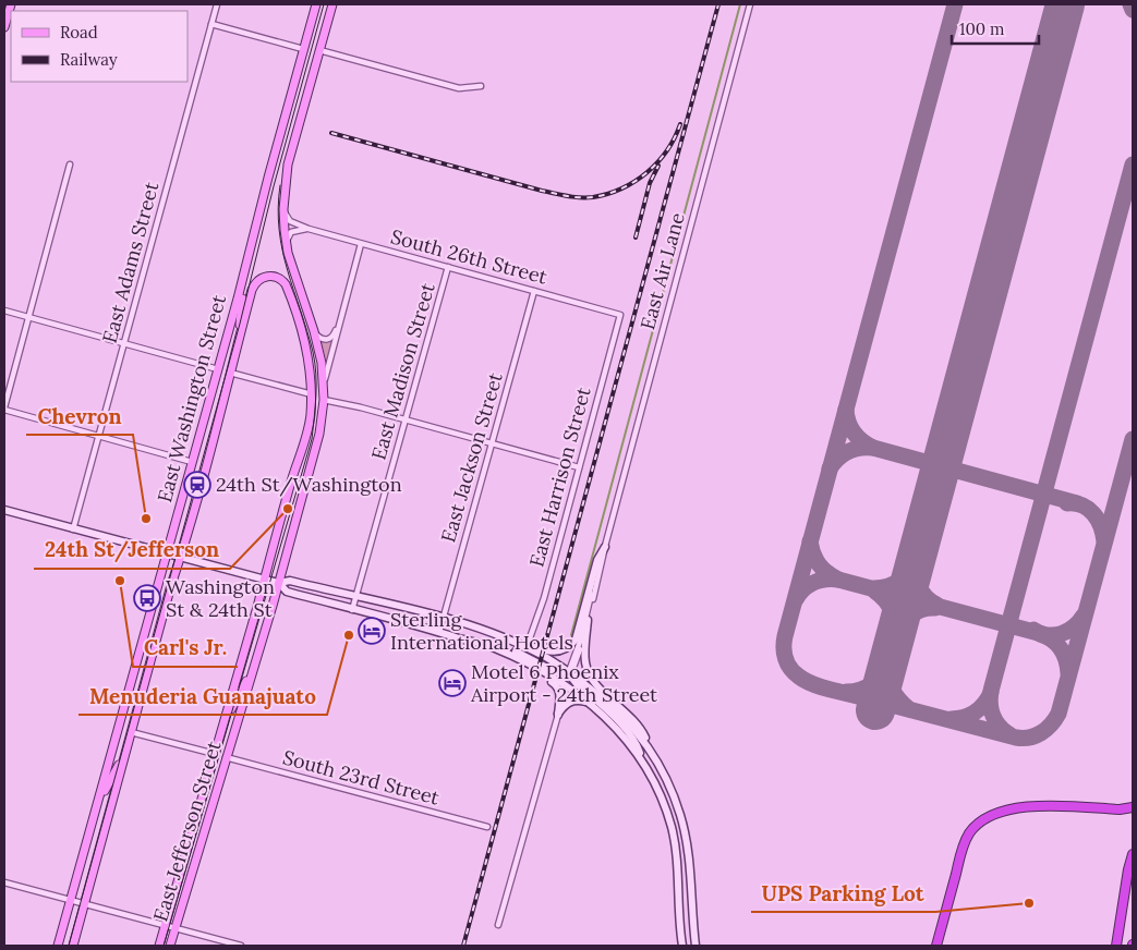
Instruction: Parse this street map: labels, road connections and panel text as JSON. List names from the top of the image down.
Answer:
{
  "streets": {
    "main road": ["East Washington Street", "East Jefferson Street"],
    "street": [
      "South 26th Street",
      "East Adams Street",
      "East Air Lane",
      "East Madison Street",
      "East Jackson Street",
      "East Harrison Street",
      "South 23rd Street"
    ]
  },
  "crossings": [
    ["South 26th Street", "East Madison Street"],
    ["South 26th Street", "East Jackson Street"],
    ["South 26th Street", "East Harrison Street"],
    ["South 26th Street", "East Jefferson Street"],
    ["East Washington Street", "East Jefferson Street"],
    ["South 23rd Street", "East Jefferson Street"]
  ],
  "places": {
    "station": ["24th St/Washington"],
    "other": [
      "24th St/Jefferson",
      "Chevron",
      "Carl's Jr.",
      "Menuderia Guanajuato",
      "UPS Parking Lot"
    ],
    "bus stop": ["Washington St & 24th St"],
    "hotel": ["Sterling International Hotels", "Motel 6 Phoenix Airport - 24th Street"]
  },
  "legend": ["Road", "Railway"],
  "scale_bar": "100 m"
}
